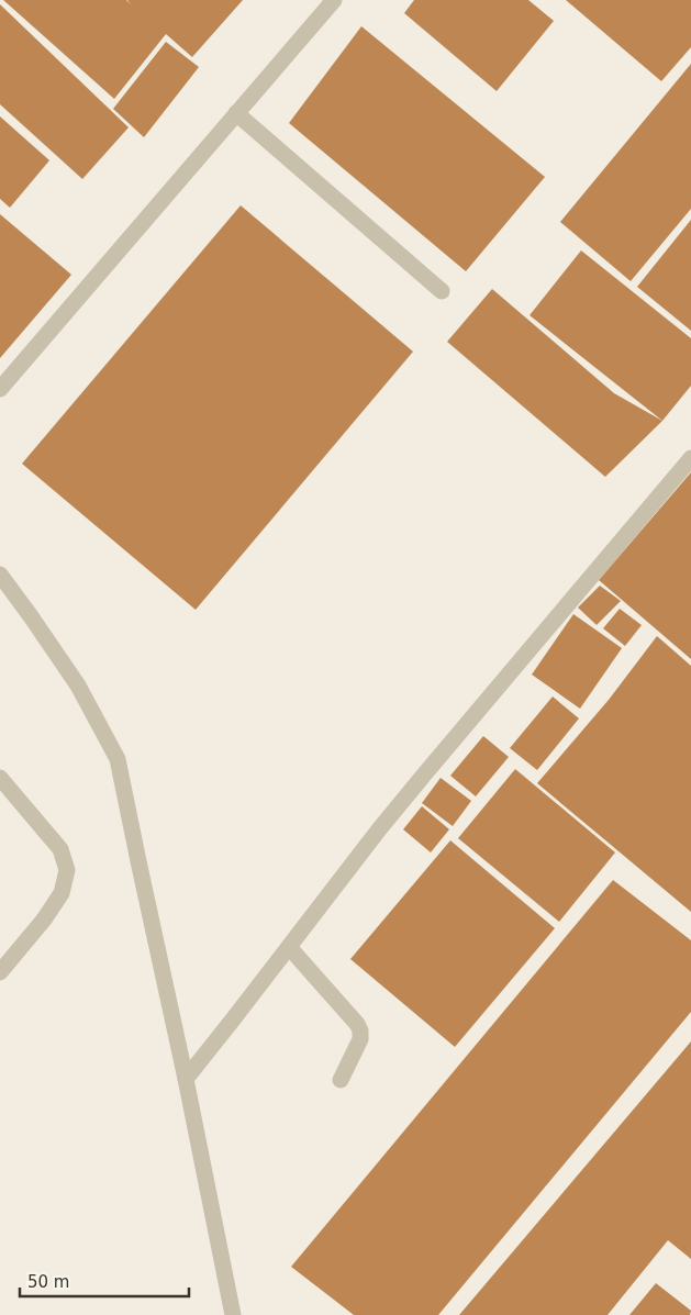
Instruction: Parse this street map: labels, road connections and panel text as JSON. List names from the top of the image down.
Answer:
{
  "scale_bar": "50 m"
}
